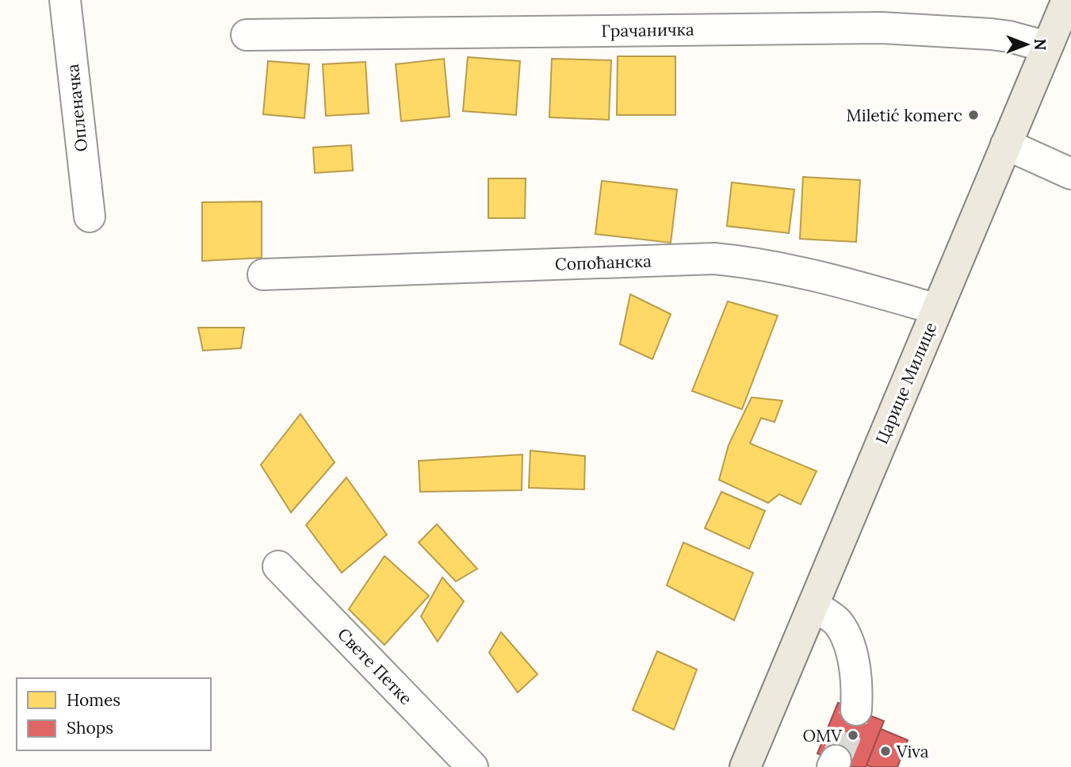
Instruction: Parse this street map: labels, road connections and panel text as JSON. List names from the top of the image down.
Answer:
{
  "streets": {
    "main road": ["Царице Милице"],
    "street": [
      "Грачаничка",
      "Опленачка",
      "Сопоћанска",
      "Свете Петке"
    ]
  },
  "crossings": [
    ["Грачаничка", "Царице Милице"],
    ["Сопоћанска", "Царице Милице"]
  ],
  "places": ["Miletić komerc", "OMV", "Viva"],
  "legend": ["Homes", "Shops"],
  "north": "right"
}
